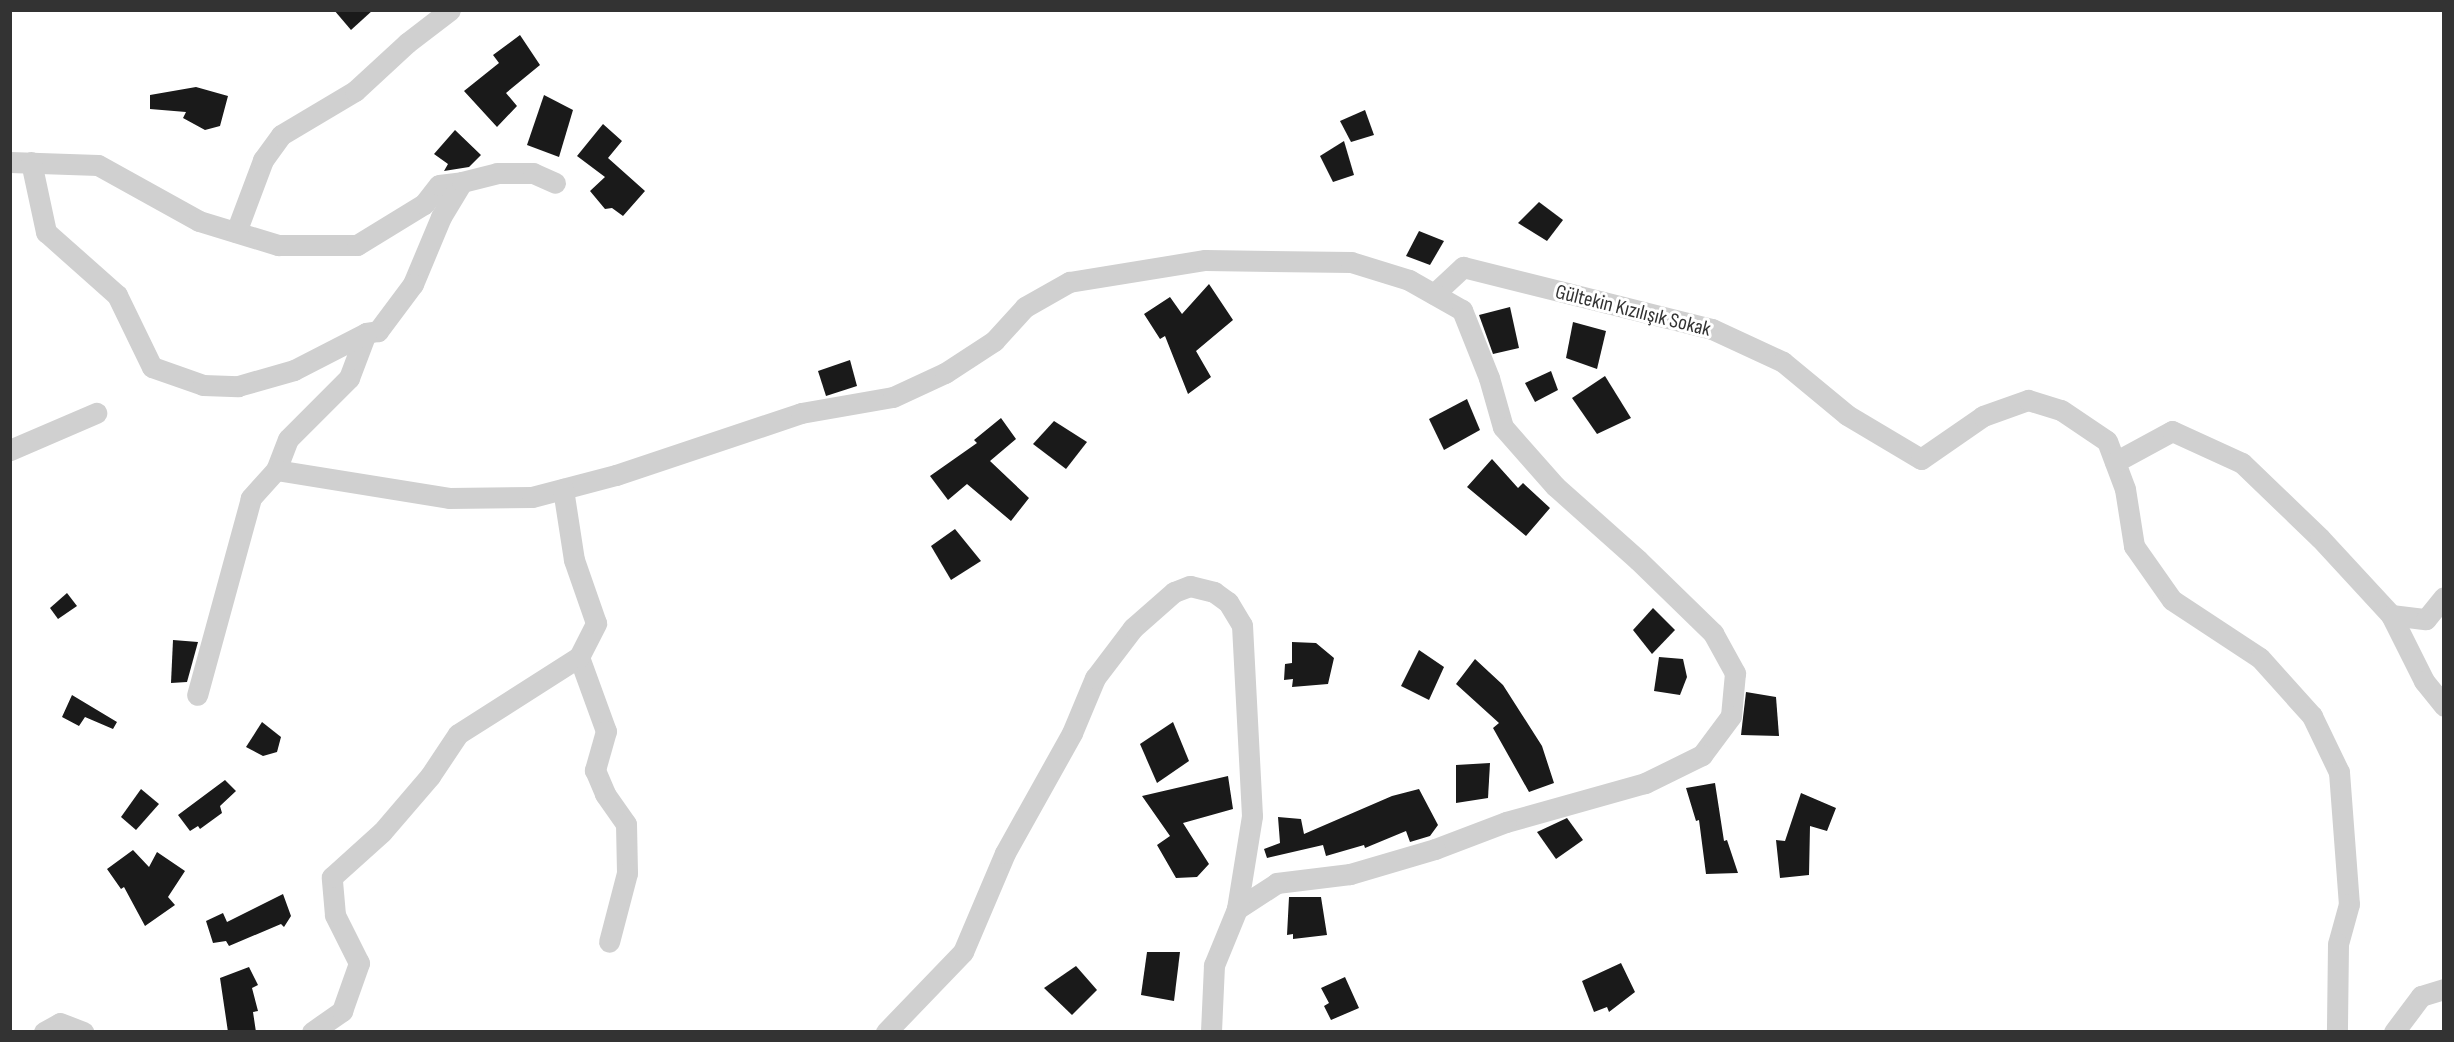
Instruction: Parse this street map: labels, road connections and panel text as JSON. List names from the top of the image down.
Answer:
{
  "streets": {
    "street": ["Gültekin Kızılışık Sokak"]
  }
}
